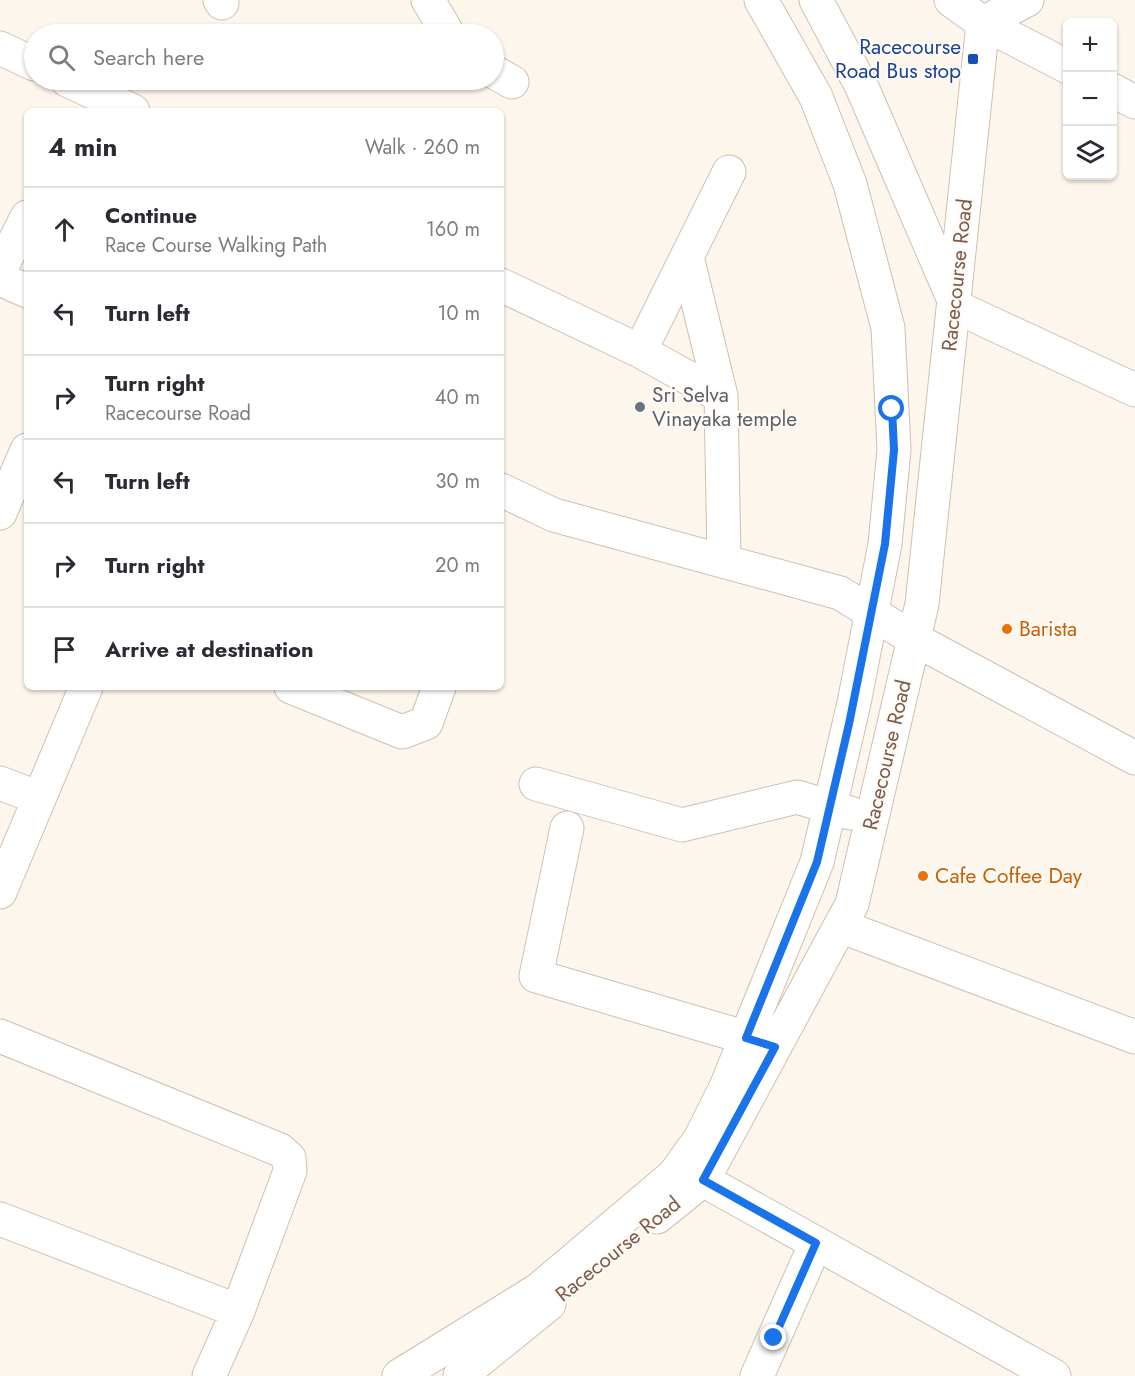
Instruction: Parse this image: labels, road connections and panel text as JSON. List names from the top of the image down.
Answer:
{
  "streets": {
    "street": ["Racecourse Road"]
  },
  "places": {
    "transit": ["Racecourse Road Bus stop"],
    "other": ["Sri Selva Vinayaka temple", "Barista", "Cafe Coffee Day"]
  },
  "page": {
    "map_buttons": ["+", "−"],
    "search": "Search here",
    "heading": ["4 min", "Walk · 260 m"],
    "list": [
      ["Continue", "Race Course Walking Path", "160 m"],
      ["Turn left", "10 m"],
      ["Turn right", "Racecourse Road", "40 m"],
      ["Turn left", "30 m"],
      ["Turn right", "20 m"],
      "Arrive at destination"
    ]
  }
}
